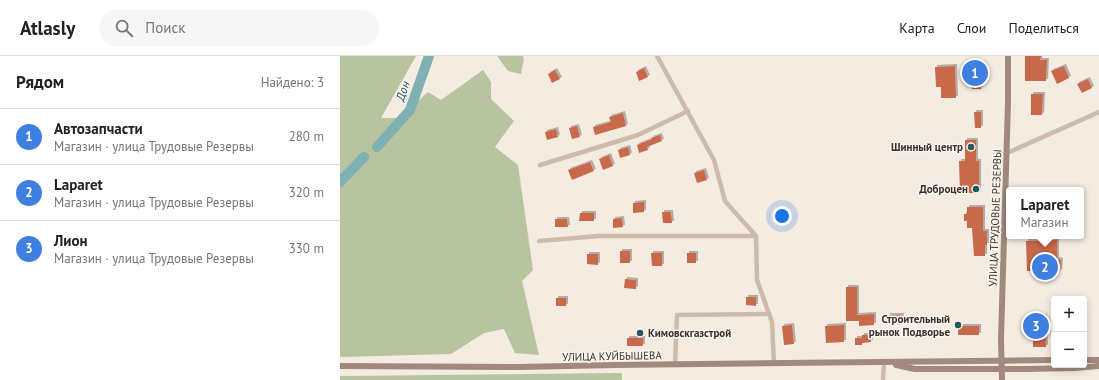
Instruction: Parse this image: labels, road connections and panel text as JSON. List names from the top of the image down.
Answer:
{
  "streets": {
    "main road": ["УЛИЦА ТРУДОВЫЕ РЕЗЕРВЫ", "УЛИЦА КУЙБЫШЕВА"]
  },
  "water": ["Дон"],
  "places": [
    "Шинный центр",
    "Доброцен",
    "Строительный рынок Подворье",
    "Кимовскгазстрой"
  ],
  "page": {
    "header": "Atlasly",
    "search": "Поиск",
    "nav": ["Карта", "Слои", "Поделиться"],
    "heading": ["Рядом", "Найдено: 3"],
    "pins": ["1", "2", "3"],
    "list": [
      {
        "mark": "1",
        "name": "Автозапчасти",
        "note": "Магазин · улица Трудовые Резервы",
        "value": "280 m"
      },
      {
        "mark": "2",
        "name": "Laparet",
        "note": "Магазин · улица Трудовые Резервы",
        "value": "320 m"
      },
      {
        "mark": "3",
        "name": "Лион",
        "note": "Магазин · улица Трудовые Резервы",
        "value": "330 m"
      }
    ],
    "popup": ["Laparet", "Магазин"],
    "map_buttons": ["+", "−"]
  }
}
